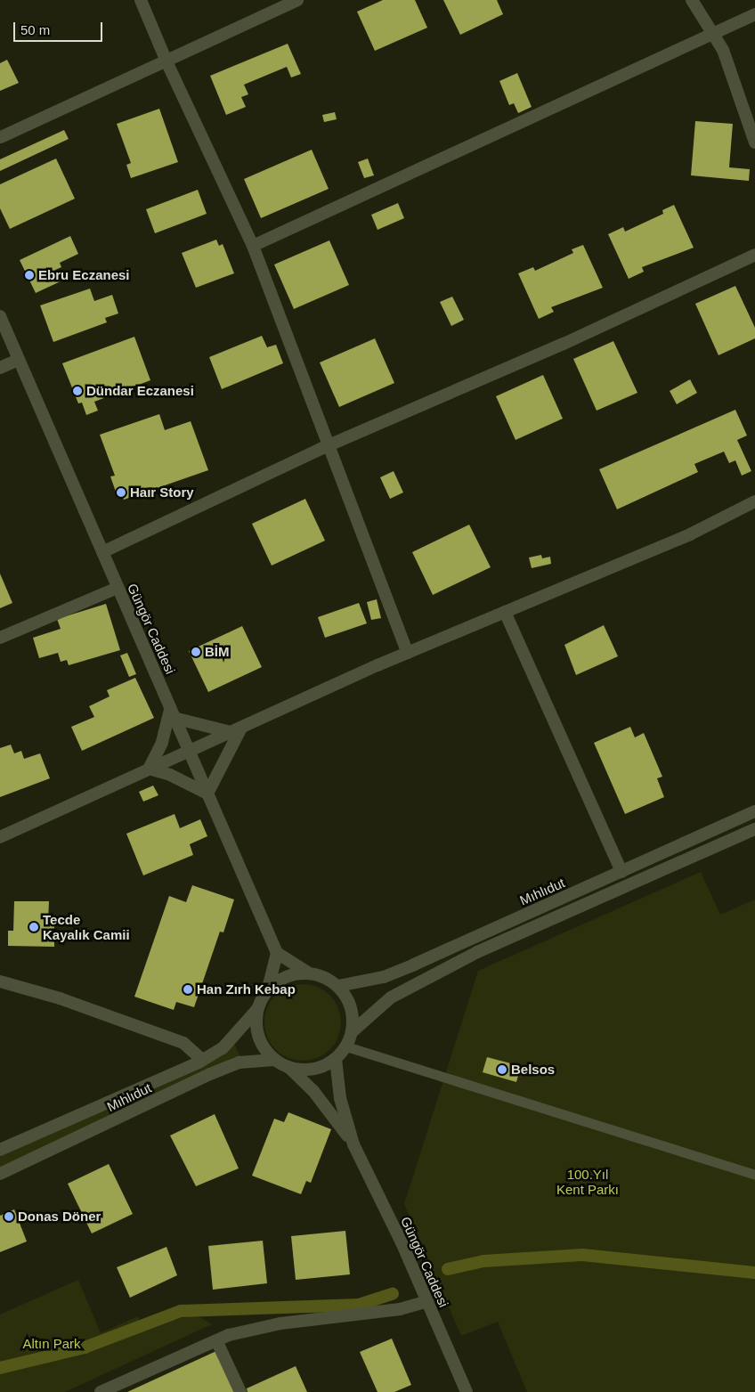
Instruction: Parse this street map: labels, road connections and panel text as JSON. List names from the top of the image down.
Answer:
{
  "streets": {
    "street": ["Güngör Caddesi", "Mıhlıdut"]
  },
  "parks": ["100.Yıl Kent Parkı", "Altın Park"],
  "places": [
    "Ebru Eczanesi",
    "Dündar Eczanesi",
    "Haır Story",
    "BİM",
    "Tecde Kayalık Camii",
    "Han Zırh Kebap",
    "Belsos",
    "Donas Döner"
  ],
  "scale_bar": "50 m"
}
